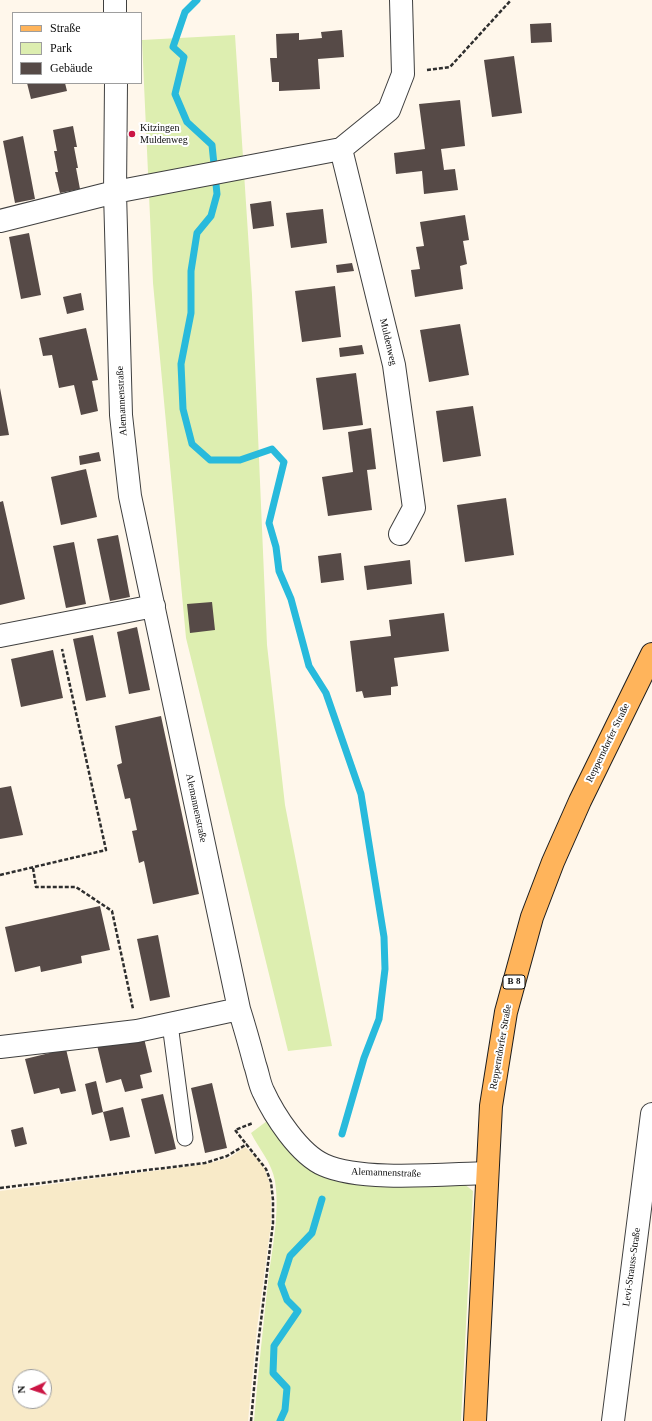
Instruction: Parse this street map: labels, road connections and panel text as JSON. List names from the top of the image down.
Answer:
{
  "streets": {
    "main road": ["Repperndorfer Straße", "B 8"],
    "street": ["Muldenweg", "Alemannenstraße", "Levi-Strauss-Straße"]
  },
  "crossings": [
    ["Alemannenstraße", "Repperndorfer Straße"]
  ],
  "places": ["Kitzingen Muldenweg"],
  "legend": ["Straße", "Park", "Gebäude"],
  "north": "left"
}
